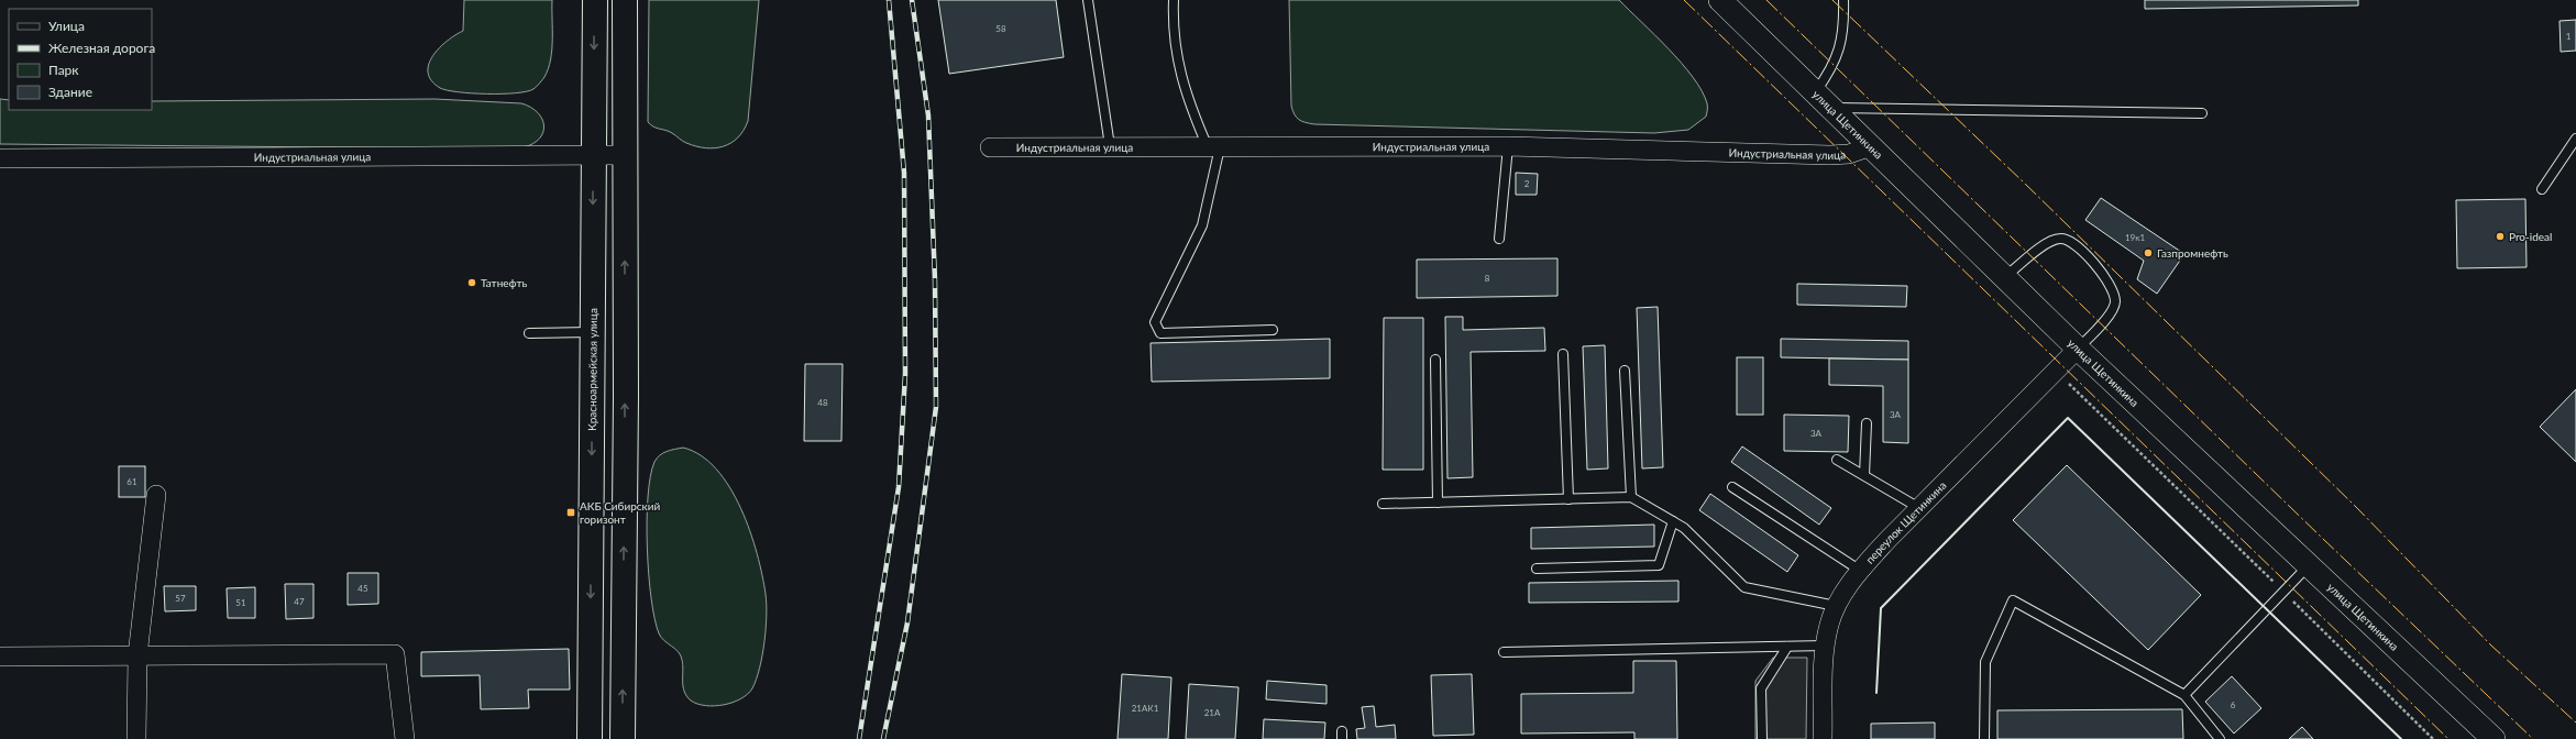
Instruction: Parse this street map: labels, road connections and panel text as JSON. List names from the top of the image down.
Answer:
{
  "streets": {
    "main road": ["Красноармейская улица"],
    "street": ["улица Щетинкина", "Индустриальная улица", "переулок Щетинкина"]
  },
  "crossings": [
    ["улица Щетинкина", "Индустриальная улица"],
    ["улица Щетинкина", "переулок Щетинкина"],
    ["Индустриальная улица", "Красноармейская улица"]
  ],
  "places": {
    "other": ["Pro-ideal", "Газпромнефть", "Татнефть"],
    "transit": ["АКБ Сибирский горизонт"]
  },
  "house_numbers": [
    "58",
    "1",
    "2",
    "19к1",
    "8",
    "48",
    "3А",
    "3А",
    "61",
    "45",
    "57",
    "47",
    "51",
    "6",
    "21АК1",
    "21А"
  ],
  "legend": [
    "Улица",
    "Железная дорога",
    "Парк",
    "Здание"
  ]
}
